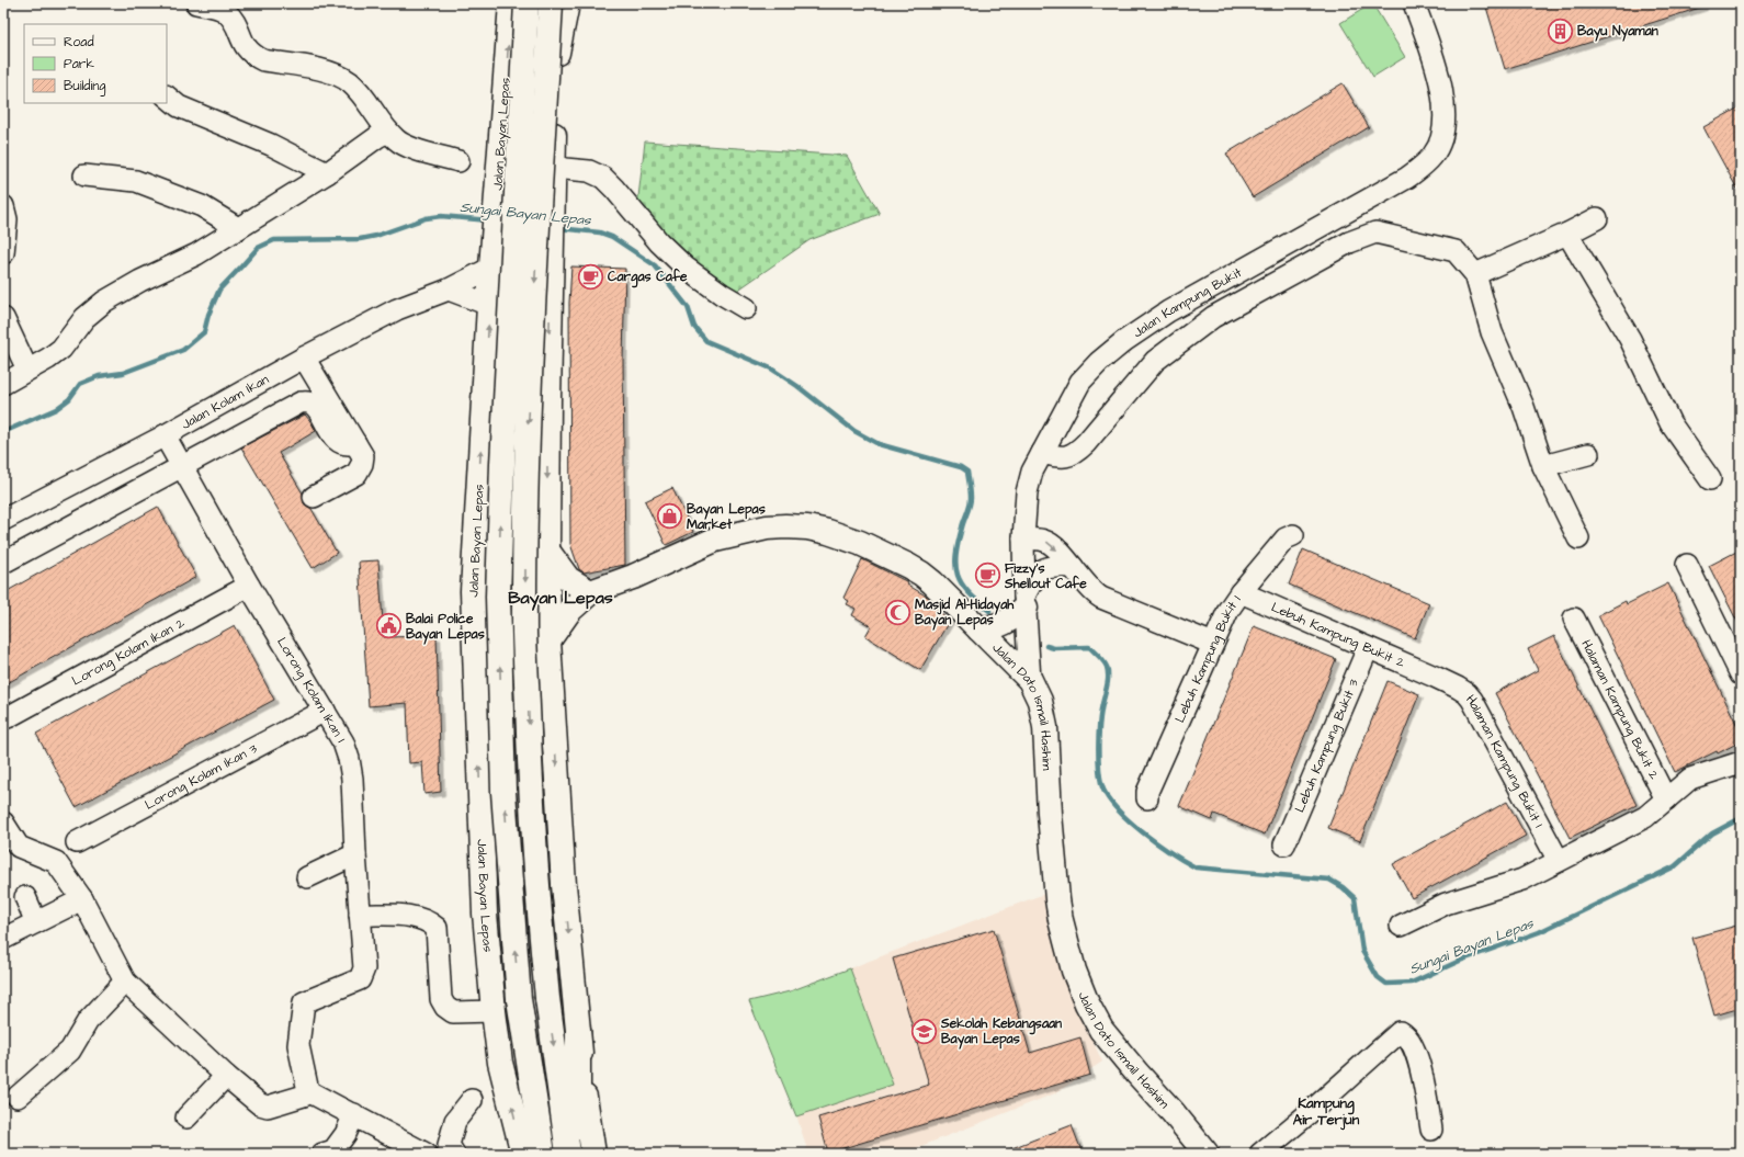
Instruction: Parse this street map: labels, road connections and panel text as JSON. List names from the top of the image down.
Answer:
{
  "streets": {
    "main road": ["Jalan Bayan Lepas", "Jalan Dato Ismail Hashim"],
    "street": [
      "Jalan Kampung Bukit",
      "Jalan Kolam Ikan",
      "Lebuh Kampung Bukit 2",
      "Lorong Kolam Ikan 2",
      "Lebuh Kampung Bukit 1",
      "Lorong Kolam Ikan 1",
      "Halaman Kampung Bukit 2",
      "Lebuh Kampung Bukit 3",
      "Halaman Kampung Bukit 1",
      "Lorong Kolam Ikan 3"
    ]
  },
  "crossings": [
    ["Jalan Bayan Lepas", "Jalan Kolam Ikan"],
    ["Jalan Kampung Bukit", "Jalan Dato Ismail Hashim"],
    ["Jalan Kolam Ikan", "Lorong Kolam Ikan 1"],
    ["Lebuh Kampung Bukit 2", "Lebuh Kampung Bukit 1"],
    ["Lebuh Kampung Bukit 2", "Lebuh Kampung Bukit 3"],
    ["Lebuh Kampung Bukit 2", "Halaman Kampung Bukit 1"],
    ["Lorong Kolam Ikan 2", "Lorong Kolam Ikan 1"],
    ["Lorong Kolam Ikan 1", "Lorong Kolam Ikan 3"]
  ],
  "districts": ["Bayan Lepas", "Kampung Air Terjun"],
  "water": ["Sungai Bayan Lepas"],
  "places": {
    "building": ["Bayu Nyaman"],
    "cafe": ["Cargas Cafe", "Fizzy's Shellout Cafe"],
    "shop": ["Bayan Lepas Market"],
    "mosque": ["Masjid Al-Hidayah Bayan Lepas"],
    "public building": ["Balai Police Bayan Lepas"],
    "school or university": ["Sekolah Kebangsaan Bayan Lepas"]
  },
  "legend": ["Road", "Park", "Building"]
}
